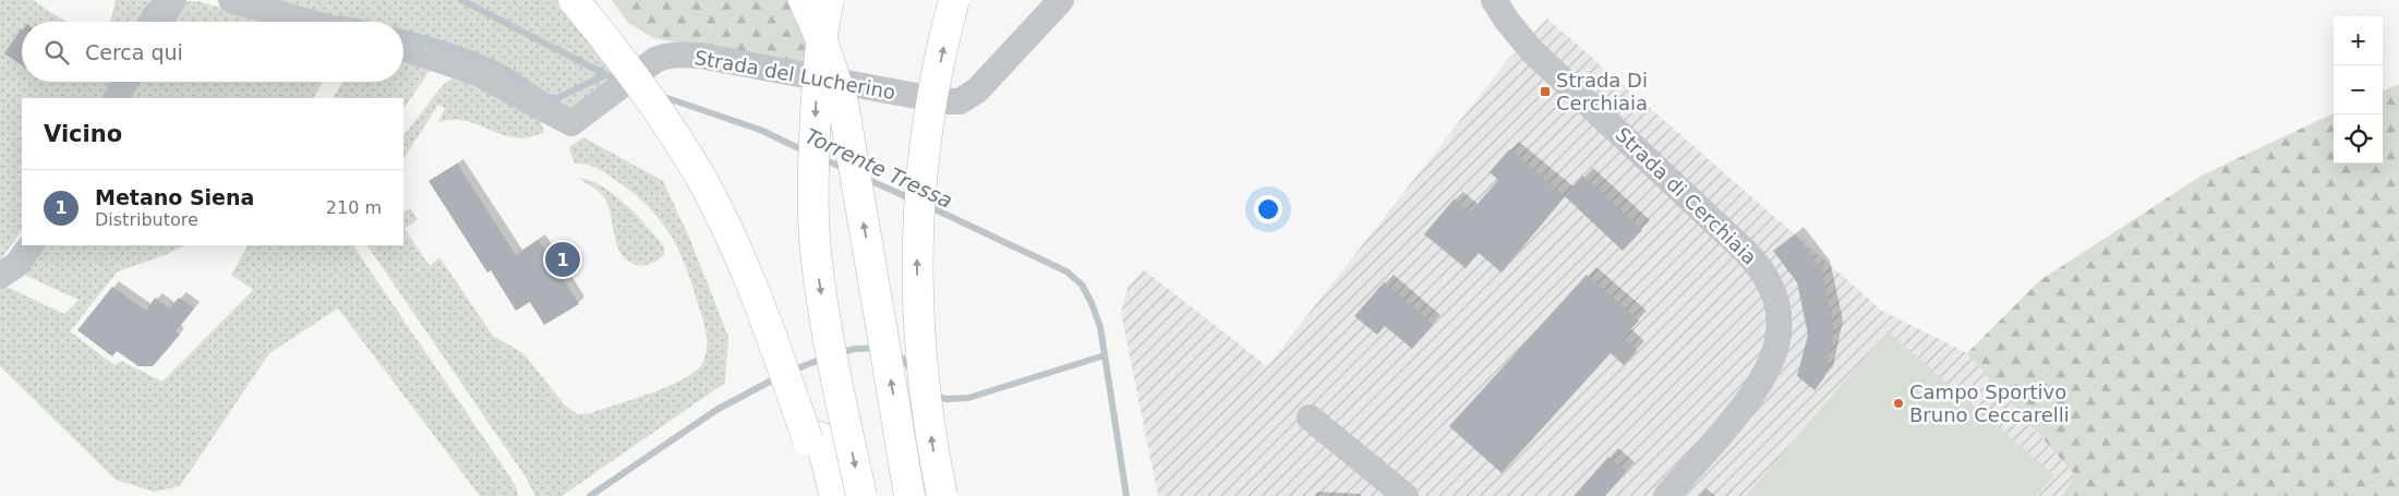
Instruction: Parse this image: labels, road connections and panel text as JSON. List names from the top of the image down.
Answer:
{
  "streets": {
    "street": ["Strada del Lucherino", "Strada di Cerchiaia"]
  },
  "water": ["Torrente Tressa"],
  "places": {
    "transit": ["Strada Di Cerchiaia"],
    "other": ["Campo Sportivo Bruno Ceccarelli"]
  },
  "page": {
    "map_buttons": ["+", "−"],
    "search": "Cerca qui",
    "heading": "Vicino",
    "list": [
      {
        "mark": "1",
        "name": "Metano Siena",
        "note": "Distributore",
        "value": "210 m"
      }
    ],
    "pins": "1"
  }
}
